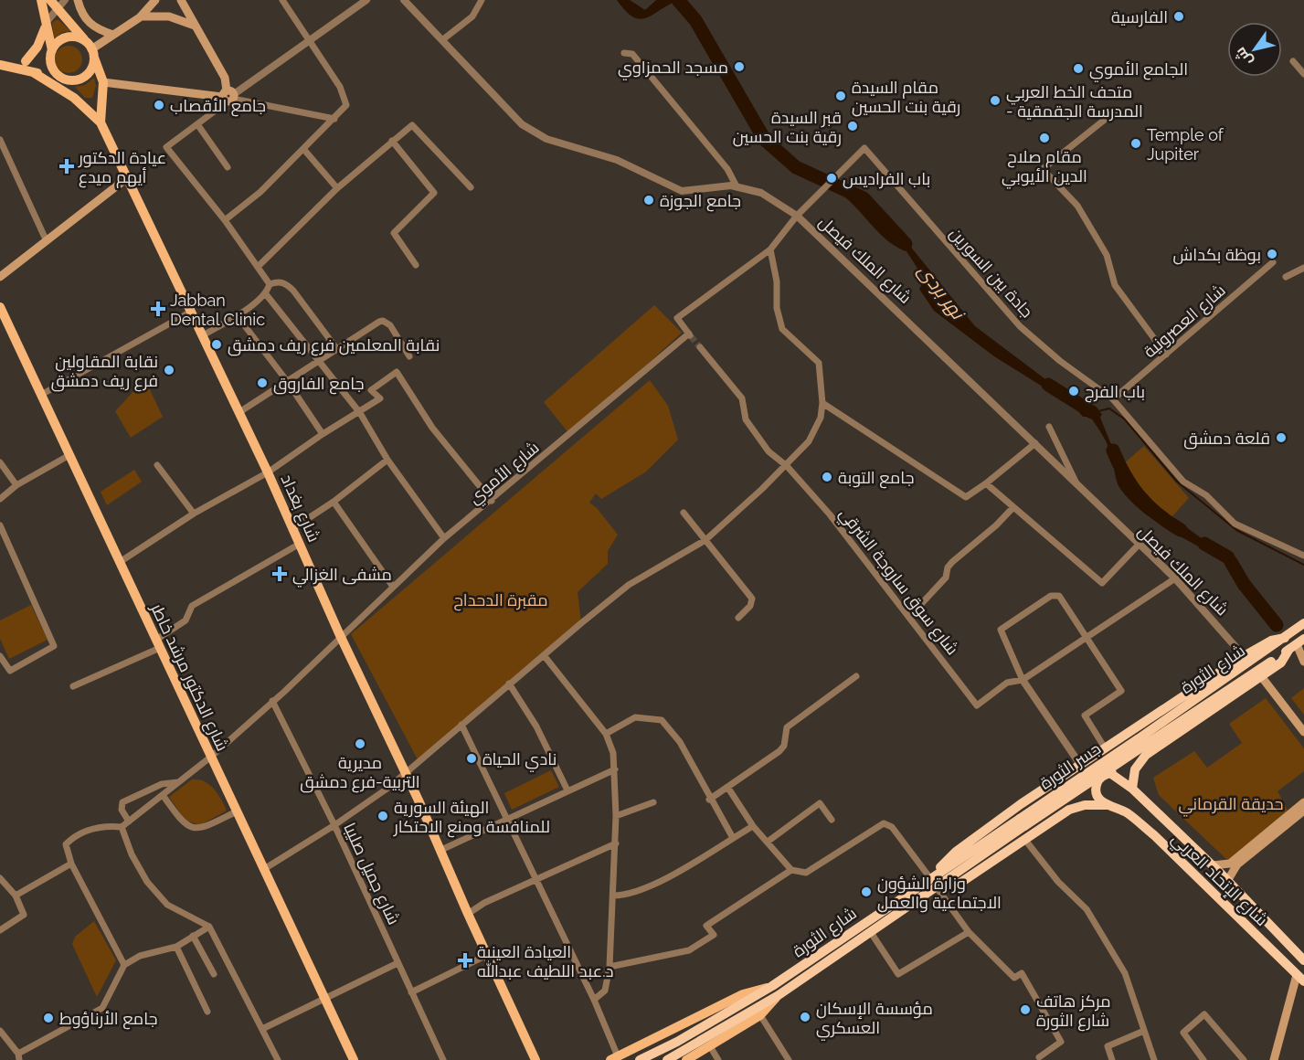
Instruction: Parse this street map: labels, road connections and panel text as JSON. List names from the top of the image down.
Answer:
{
  "streets": {
    "highway": ["شارع الثورة", "جسر الثورة", "شارع الإتحاد العربي"],
    "main road": ["شارع بغداد", "شارع الدكتور مرشد خاطر"],
    "street": [
      "شارع الملك فيصل",
      "جادة بين السورين",
      "شارع العصرونية",
      "شارع الأموي",
      "شارع سوق ساروجة الشرقي",
      "شارع جميل صليبا"
    ]
  },
  "crossings": [
    ["شارع الملك فيصل", "جادة بين السورين"],
    ["جادة بين السورين", "شارع العصرونية"],
    ["شارع الأموي", "شارع بغداد"],
    ["شارع الأموي", "شارع الدكتور مرشد خاطر"],
    ["شارع الأموي", "شارع جميل صليبا"],
    ["شارع الثورة", "جسر الثورة"]
  ],
  "water": ["نهر بردى"],
  "parks": ["مقبرة الدحداح", "حديقة القرماني"],
  "places": {
    "other": [
      "الفارسية",
      "مسجد الحمزاوي",
      "الجامع الأموي",
      "مقام السيدة رقية بنت الحسين",
      "متحف الخط العربي - المدرسة الجقمقية",
      "جامع الأقصاب",
      "قبر السيدة رقية بنت الحسين",
      "مقام صلاح الدين الأيوبي",
      "Temple of Jupiter",
      "باب الفراديس",
      "جامع الجوزة",
      "بوظة بكداش",
      "نقابة المعلمين فرع ريف دمشق",
      "نقابة المقاولين فرع ريف دمشق",
      "جامع الفاروق",
      "باب الفرج",
      "قلعة دمشق",
      "جامع التوبة",
      "مديرية التربية-فرع دمشق",
      "نادي الحياة",
      "الهيئة السورية للمنافسة ومنع الاحتكار",
      "وزارة الشؤون الاجتماعية والعمل",
      "مركز هاتف شارع الثورة",
      "مؤسسة الإسكان العسكري",
      "جامع الأرناؤوط"
    ],
    "health": [
      "عيادة الدكتور أيهم ميدع",
      "Jabban Dental Clinic",
      "مشفى الغزالي",
      "العيادة العينية د.عبد اللطيف عبدالله"
    ]
  },
  "north": "bottom left"
}
